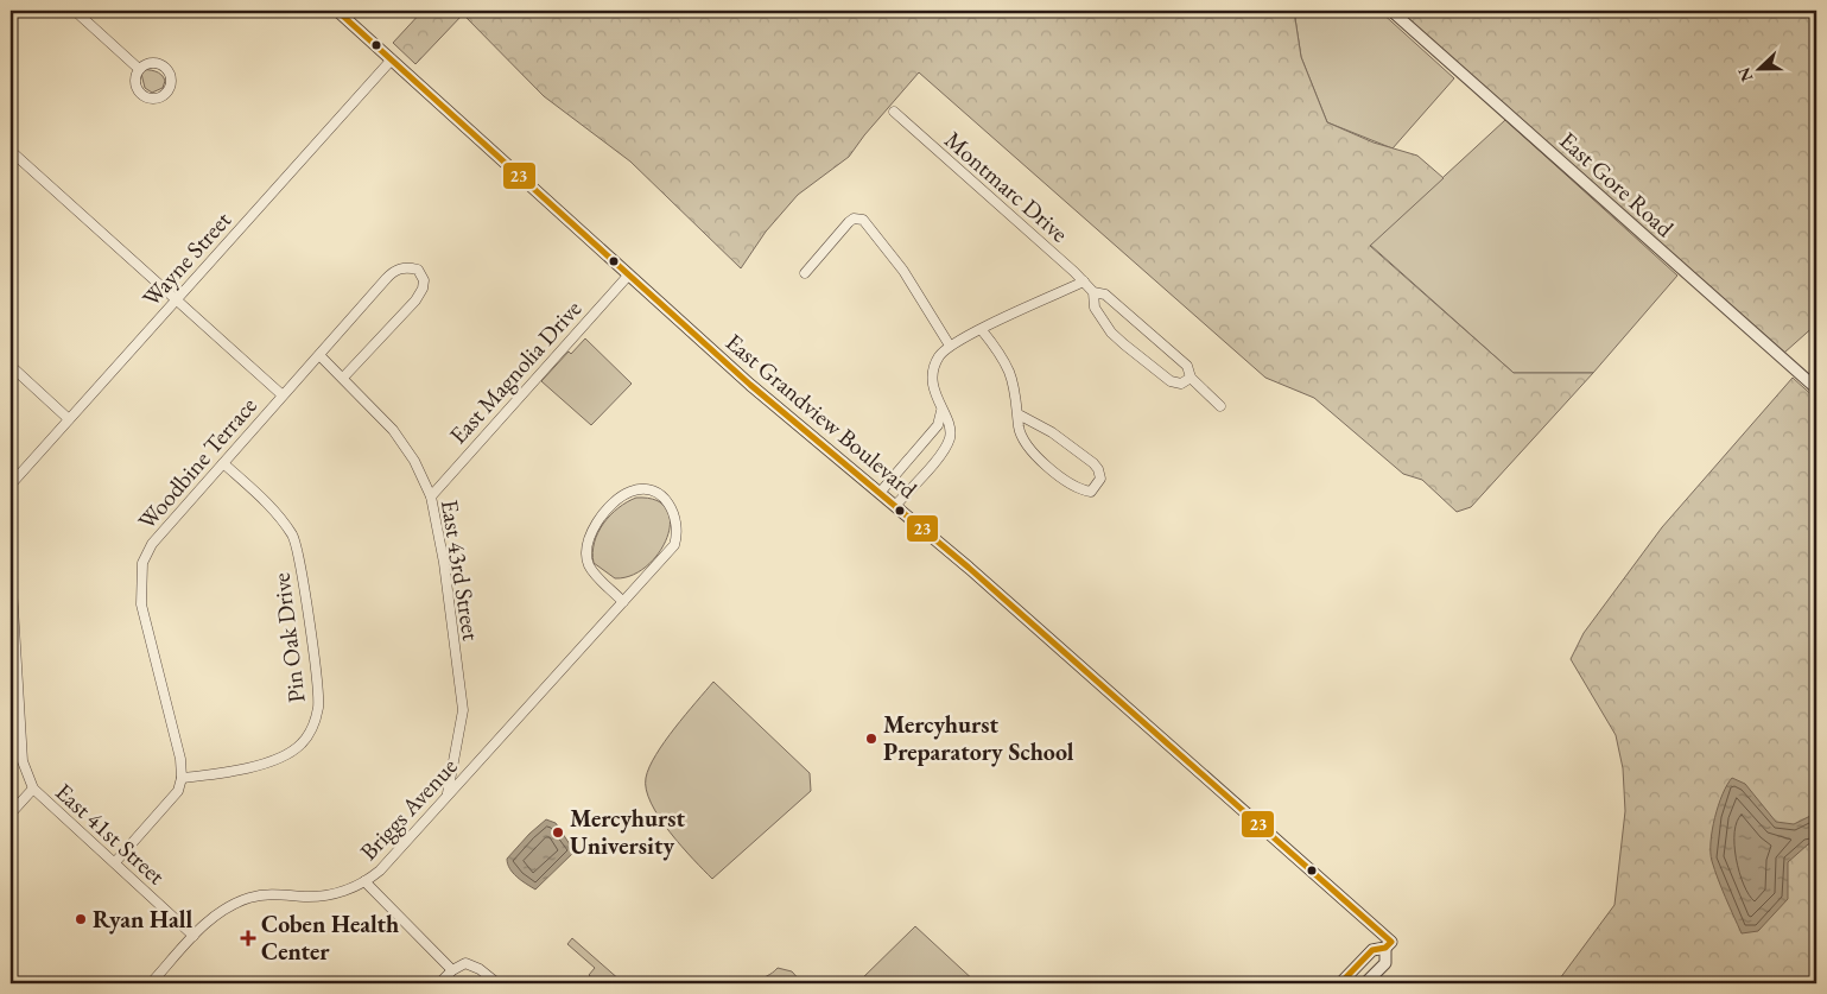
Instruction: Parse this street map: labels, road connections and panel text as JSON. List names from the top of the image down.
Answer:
{
  "streets": {
    "street": [
      "East Gore Road",
      "Montmarc Drive",
      "Wayne Street",
      "East Magnolia Drive",
      "East Grandview Boulevard",
      "Woodbine Terrace",
      "East 43rd Street",
      "Pin Oak Drive",
      "Briggs Avenue",
      "East 41st Street"
    ]
  },
  "crossings": [
    ["Wayne Street", "East Grandview Boulevard"],
    ["East Magnolia Drive", "East Grandview Boulevard"],
    ["East Magnolia Drive", "East 43rd Street"],
    ["Woodbine Terrace", "East 43rd Street"],
    ["Woodbine Terrace", "Pin Oak Drive"],
    ["East 43rd Street", "Briggs Avenue"],
    ["Briggs Avenue", "East 41st Street"]
  ],
  "places": {
    "other": ["Mercyhurst Preparatory School", "Mercyhurst University", "Ryan Hall"],
    "health": ["Coben Health Center"]
  },
  "lines": ["transit line 23"],
  "north": "left"
}
